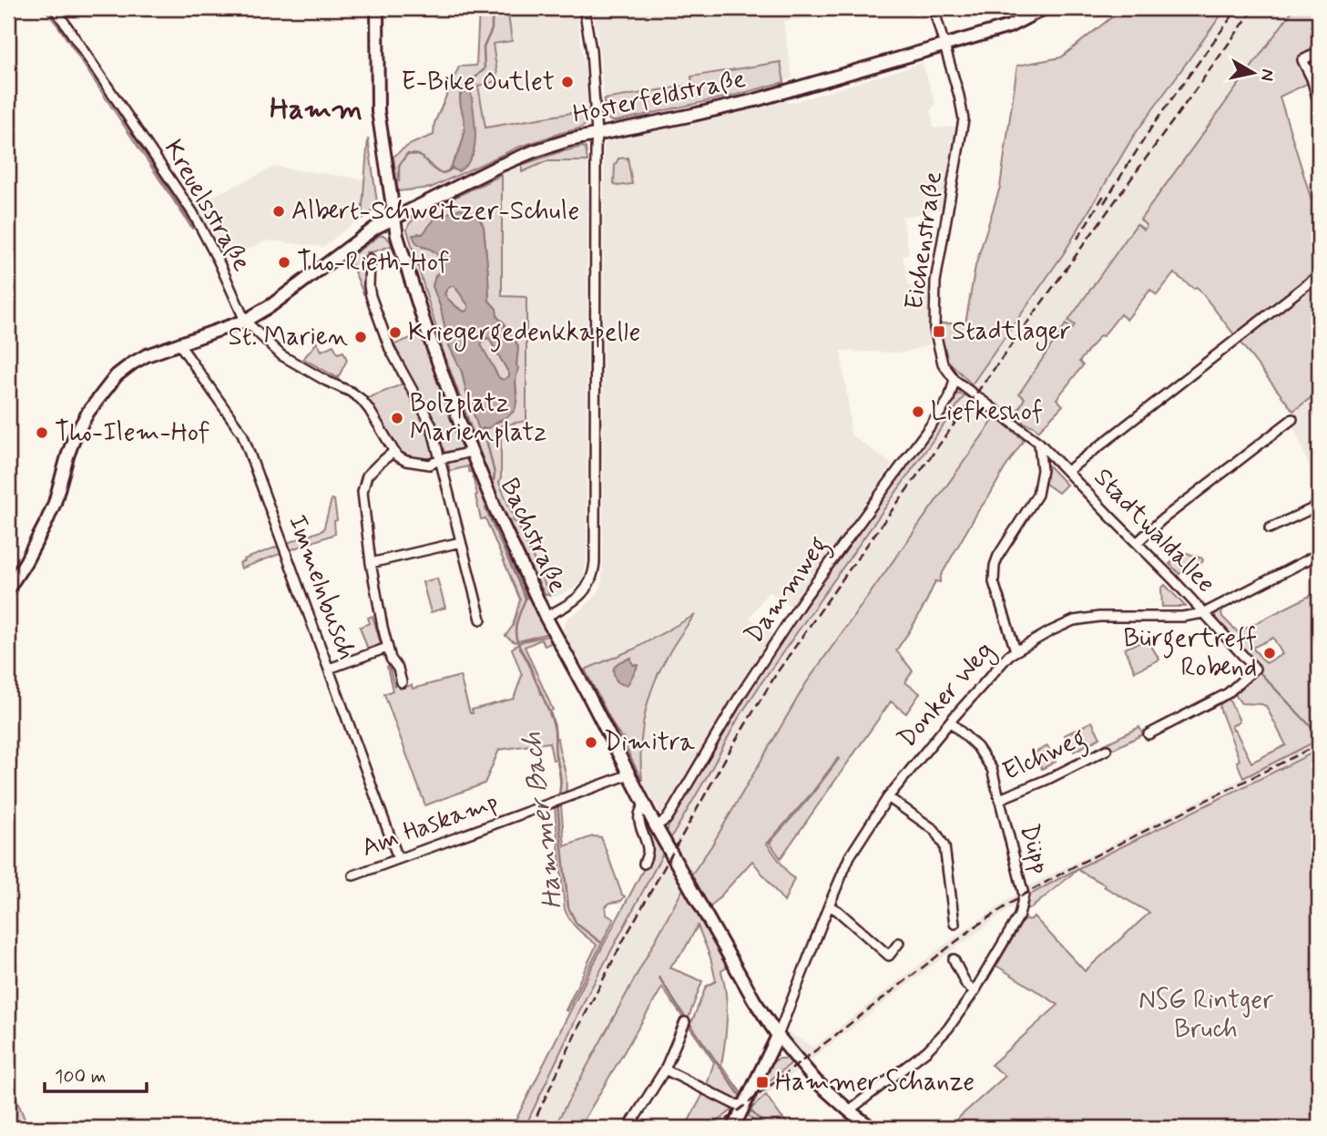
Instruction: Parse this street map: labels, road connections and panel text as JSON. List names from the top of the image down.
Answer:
{
  "streets": {
    "street": [
      "Hosterfeldstraße",
      "Kreuelsstraße",
      "Eichenstraße",
      "Stadtwaldallee",
      "Bachstraße",
      "Immelnbusch",
      "Dammweg",
      "Donker Weg",
      "Elchweg",
      "Am Haskamp",
      "Düpp"
    ]
  },
  "crossings": [
    ["Hosterfeldstraße", "Kreuelsstraße"],
    ["Hosterfeldstraße", "Eichenstraße"],
    ["Hosterfeldstraße", "Bachstraße"],
    ["Hosterfeldstraße", "Immelnbusch"],
    ["Eichenstraße", "Stadtwaldallee"],
    ["Eichenstraße", "Dammweg"],
    ["Stadtwaldallee", "Donker Weg"],
    ["Bachstraße", "Dammweg"],
    ["Bachstraße", "Donker Weg"],
    ["Bachstraße", "Am Haskamp"],
    ["Bachstraße", "Düpp"],
    ["Immelnbusch", "Am Haskamp"],
    ["Donker Weg", "Düpp"],
    ["Elchweg", "Düpp"]
  ],
  "districts": ["Hamm"],
  "water": ["Hammer Bach"],
  "parks": ["NSG Rintger Bruch"],
  "places": {
    "other": [
      "E-Bike Outlet",
      "Albert-Schweitzer-Schule",
      "Tho-Rieth-Hof",
      "Kriegergedenkkapelle",
      "St. Marien",
      "Liefkeshof",
      "Bolzplatz Marienplatz",
      "Tho-Ilem-Hof",
      "Bürgertreff Robend",
      "Dimitra"
    ],
    "transit": ["Stadtlager", "Hammer Schanze"]
  },
  "scale_bar": "100 m",
  "north": "right"
}
